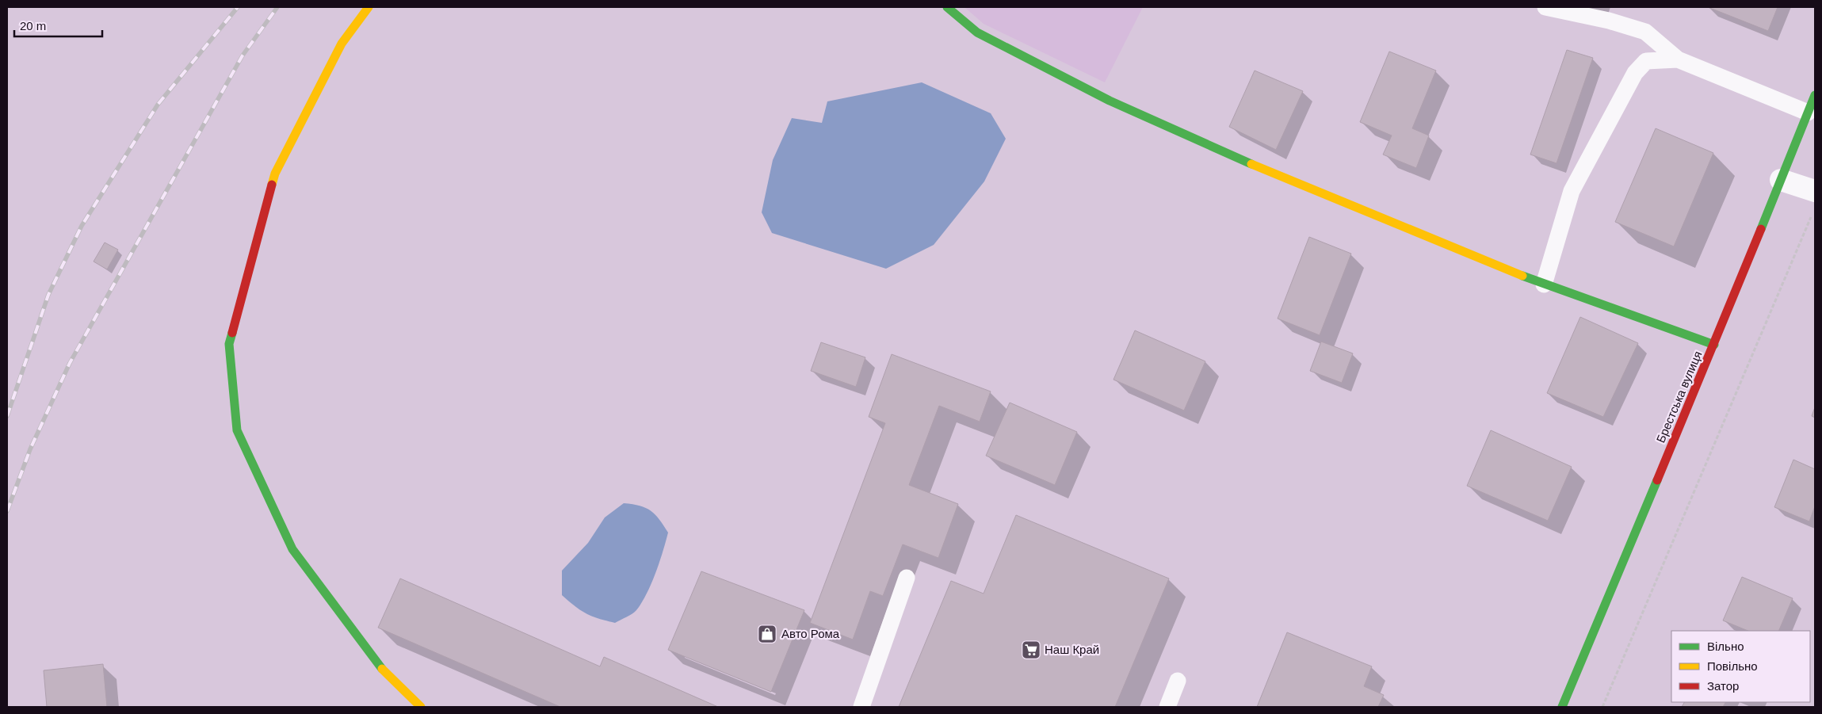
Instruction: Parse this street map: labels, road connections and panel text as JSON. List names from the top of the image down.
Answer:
{
  "streets": {
    "main road": ["Брестська вулиця"]
  },
  "places": {
    "shop": ["Авто Рома"],
    "supermarket": ["Наш Край"]
  },
  "legend": ["Вільно", "Повільно", "Затор"],
  "scale_bar": "20 m"
}
